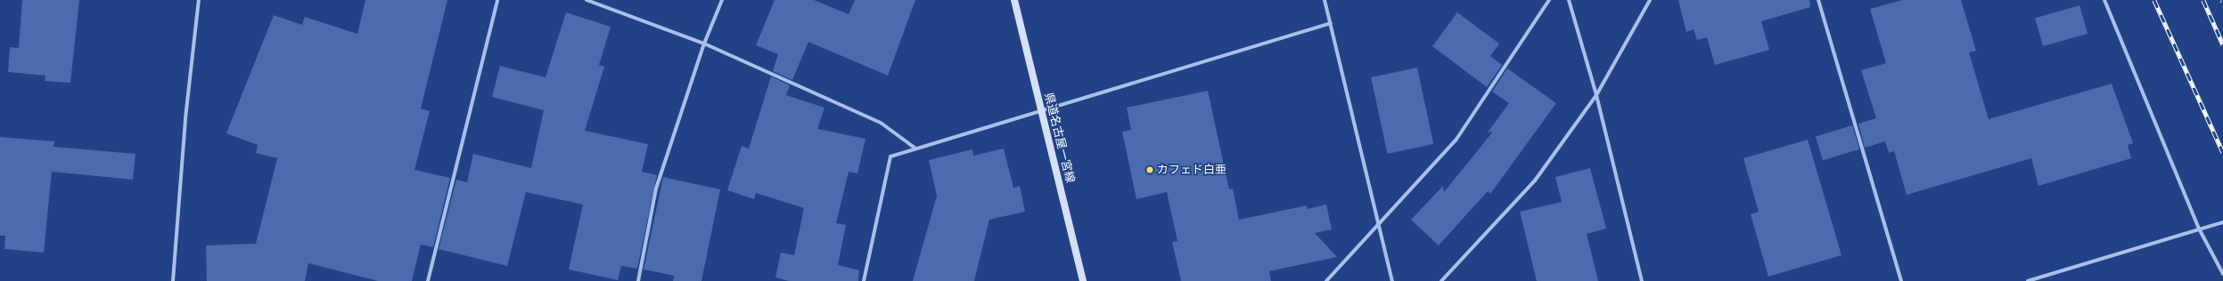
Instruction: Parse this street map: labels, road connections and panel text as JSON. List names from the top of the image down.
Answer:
{
  "streets": {
    "main road": ["県道名古屋一宮線"]
  },
  "places": ["カフェド白亜"]
}
